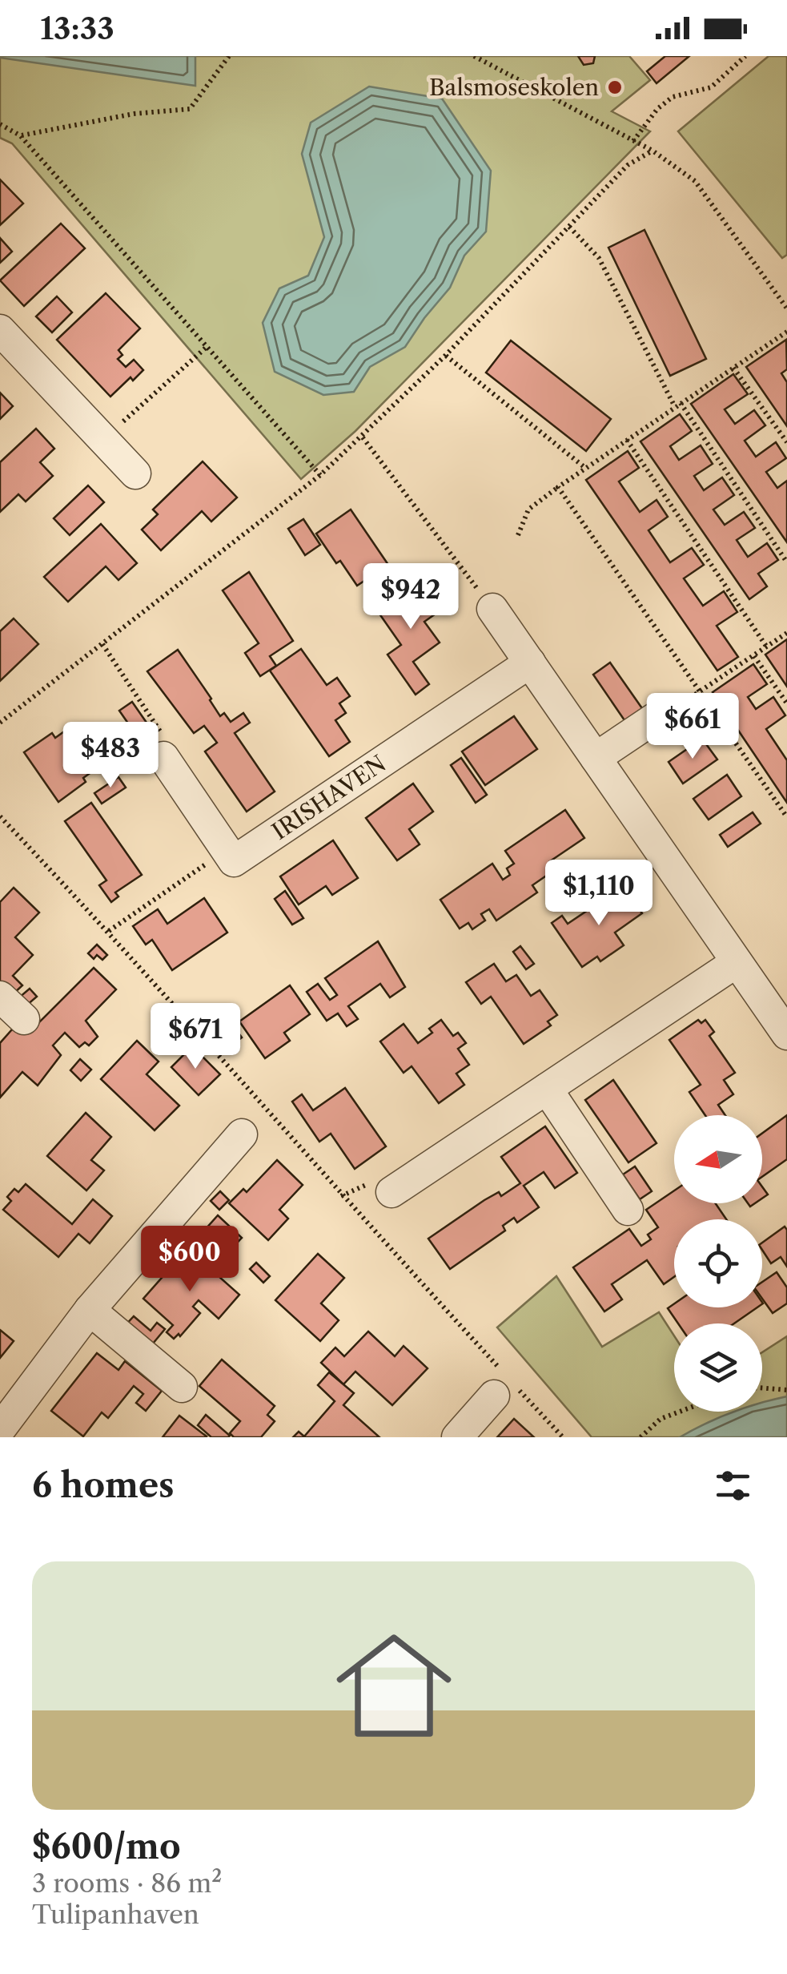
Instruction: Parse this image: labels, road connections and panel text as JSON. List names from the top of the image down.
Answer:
{
  "streets": {
    "street": ["IRISHAVEN"]
  },
  "places": ["Balsmoseskolen"],
  "north": "left",
  "page": {
    "status": "13:33",
    "price": [
      "$942",
      "$661",
      "$483",
      "$1,110",
      "$671",
      "$600"
    ],
    "heading": "6 homes",
    "list": [
      {
        "name": "$600/mo",
        "note": "3 rooms · 86 m² · Tulipanhaven"
      }
    ]
  }
}
